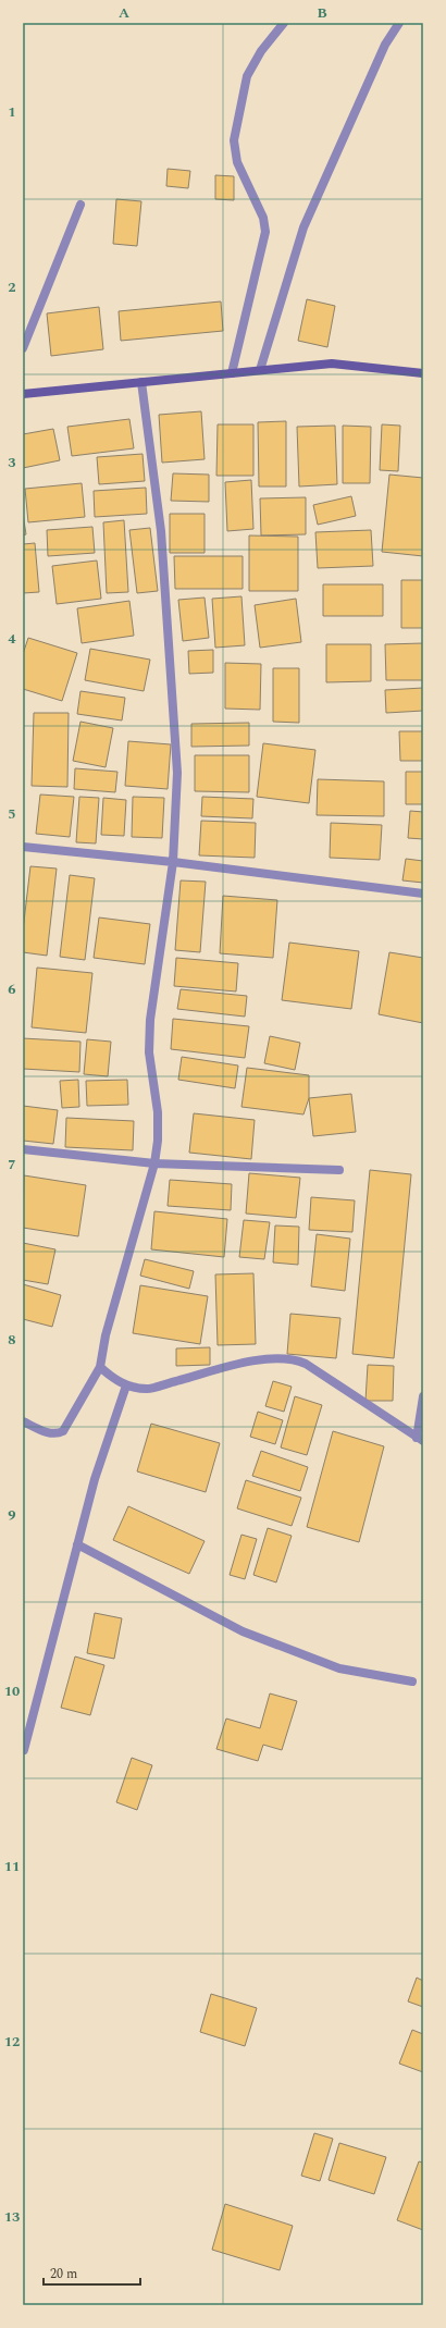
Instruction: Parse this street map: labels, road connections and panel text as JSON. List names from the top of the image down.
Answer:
{
  "scale_bar": "20 m",
  "grid": {
    "columns": ["A", "B"],
    "rows": [
      "1",
      "2",
      "3",
      "4",
      "5",
      "6",
      "7",
      "8",
      "9",
      "10",
      "11",
      "12",
      "13"
    ]
  }
}
